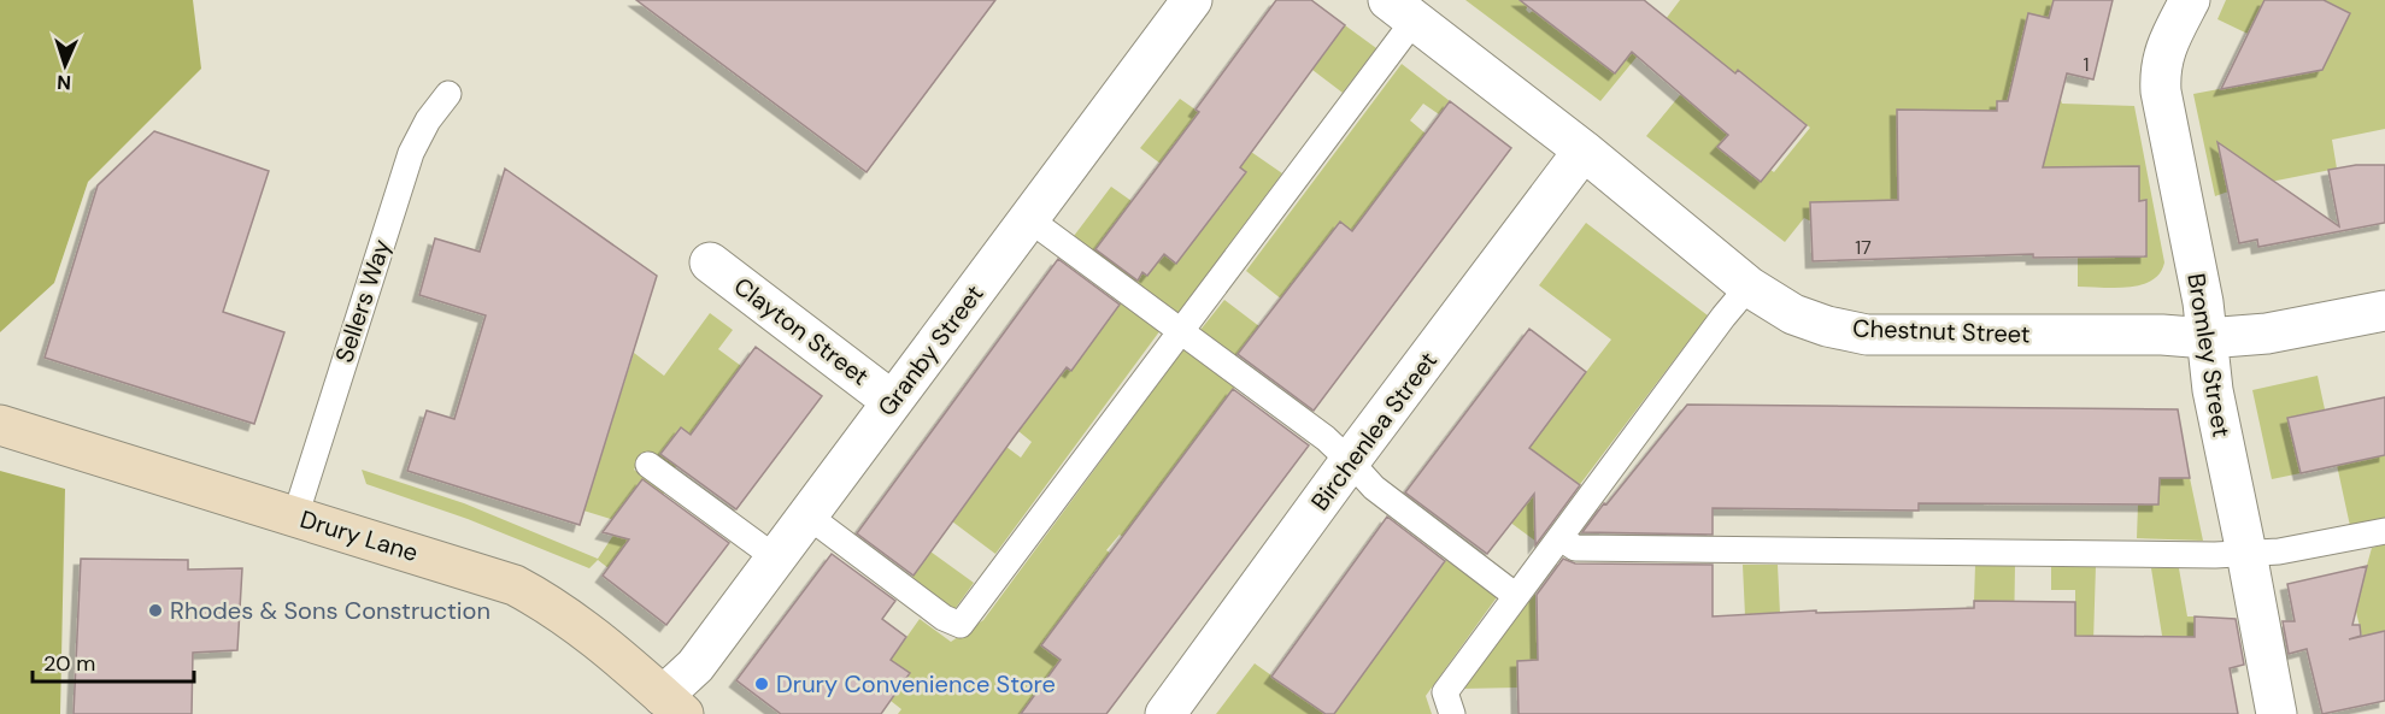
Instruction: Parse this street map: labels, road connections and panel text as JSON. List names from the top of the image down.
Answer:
{
  "streets": {
    "main road": ["Drury Lane"],
    "street": [
      "Clayton Street",
      "Chestnut Street",
      "Granby Street",
      "Bromley Street",
      "Birchenlea Street"
    ],
    "lane": ["Sellers Way"]
  },
  "crossings": [
    ["Sellers Way", "Drury Lane"],
    ["Clayton Street", "Granby Street"],
    ["Chestnut Street", "Bromley Street"],
    ["Chestnut Street", "Birchenlea Street"],
    ["Granby Street", "Drury Lane"]
  ],
  "places": ["Rhodes & Sons Construction", "Drury Convenience Store"],
  "house_numbers": ["1", "17"],
  "scale_bar": "20 m",
  "north": "bottom"
}
